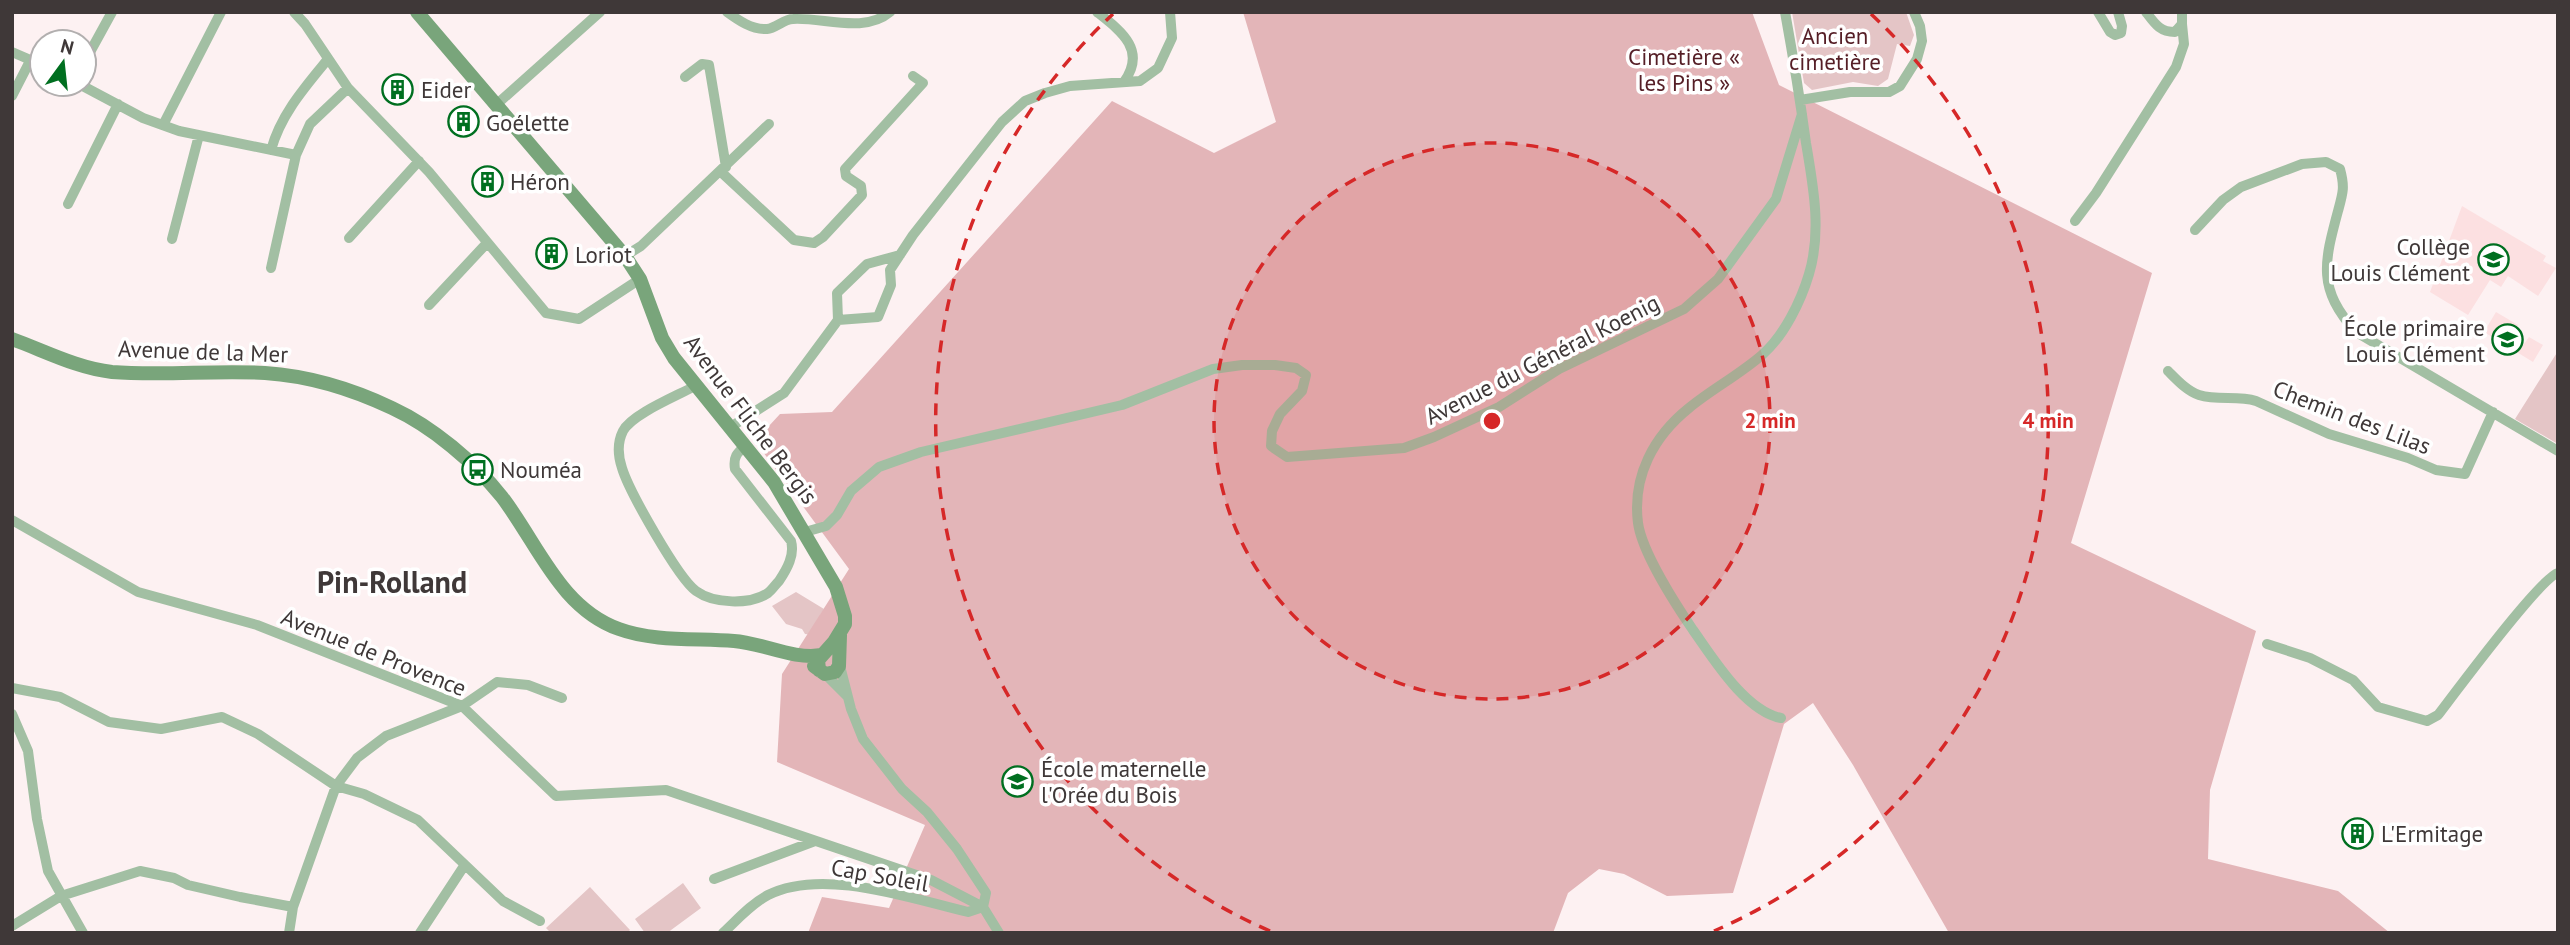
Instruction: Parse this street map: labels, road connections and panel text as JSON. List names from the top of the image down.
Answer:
{
  "streets": {
    "street": [
      "Avenue de la Mer",
      "Avenue du Général Koenig",
      "Chemin des Lilas",
      "Avenue Fliche Bergis",
      "Avenue de Provence",
      "Cap Soleil"
    ]
  },
  "crossings": [
    ["Avenue de la Mer", "Avenue Fliche Bergis"],
    ["Avenue du Général Koenig", "Avenue Fliche Bergis"],
    ["Avenue de Provence", "Cap Soleil"]
  ],
  "districts": ["Pin-Rolland"],
  "parks": ["Ancien cimetière", "Cimetière « les Pins »"],
  "places": {
    "building": [
      "Eider",
      "Goélette",
      "Héron",
      "Loriot",
      "L'Ermitage"
    ],
    "school or university": ["Collège Louis Clément", "École primaire Louis Clément", "École maternelle l'Orée du Bois"],
    "bus stop": ["Nouméa"]
  },
  "north": "top",
  "rings": ["2 min", "4 min"]
}
